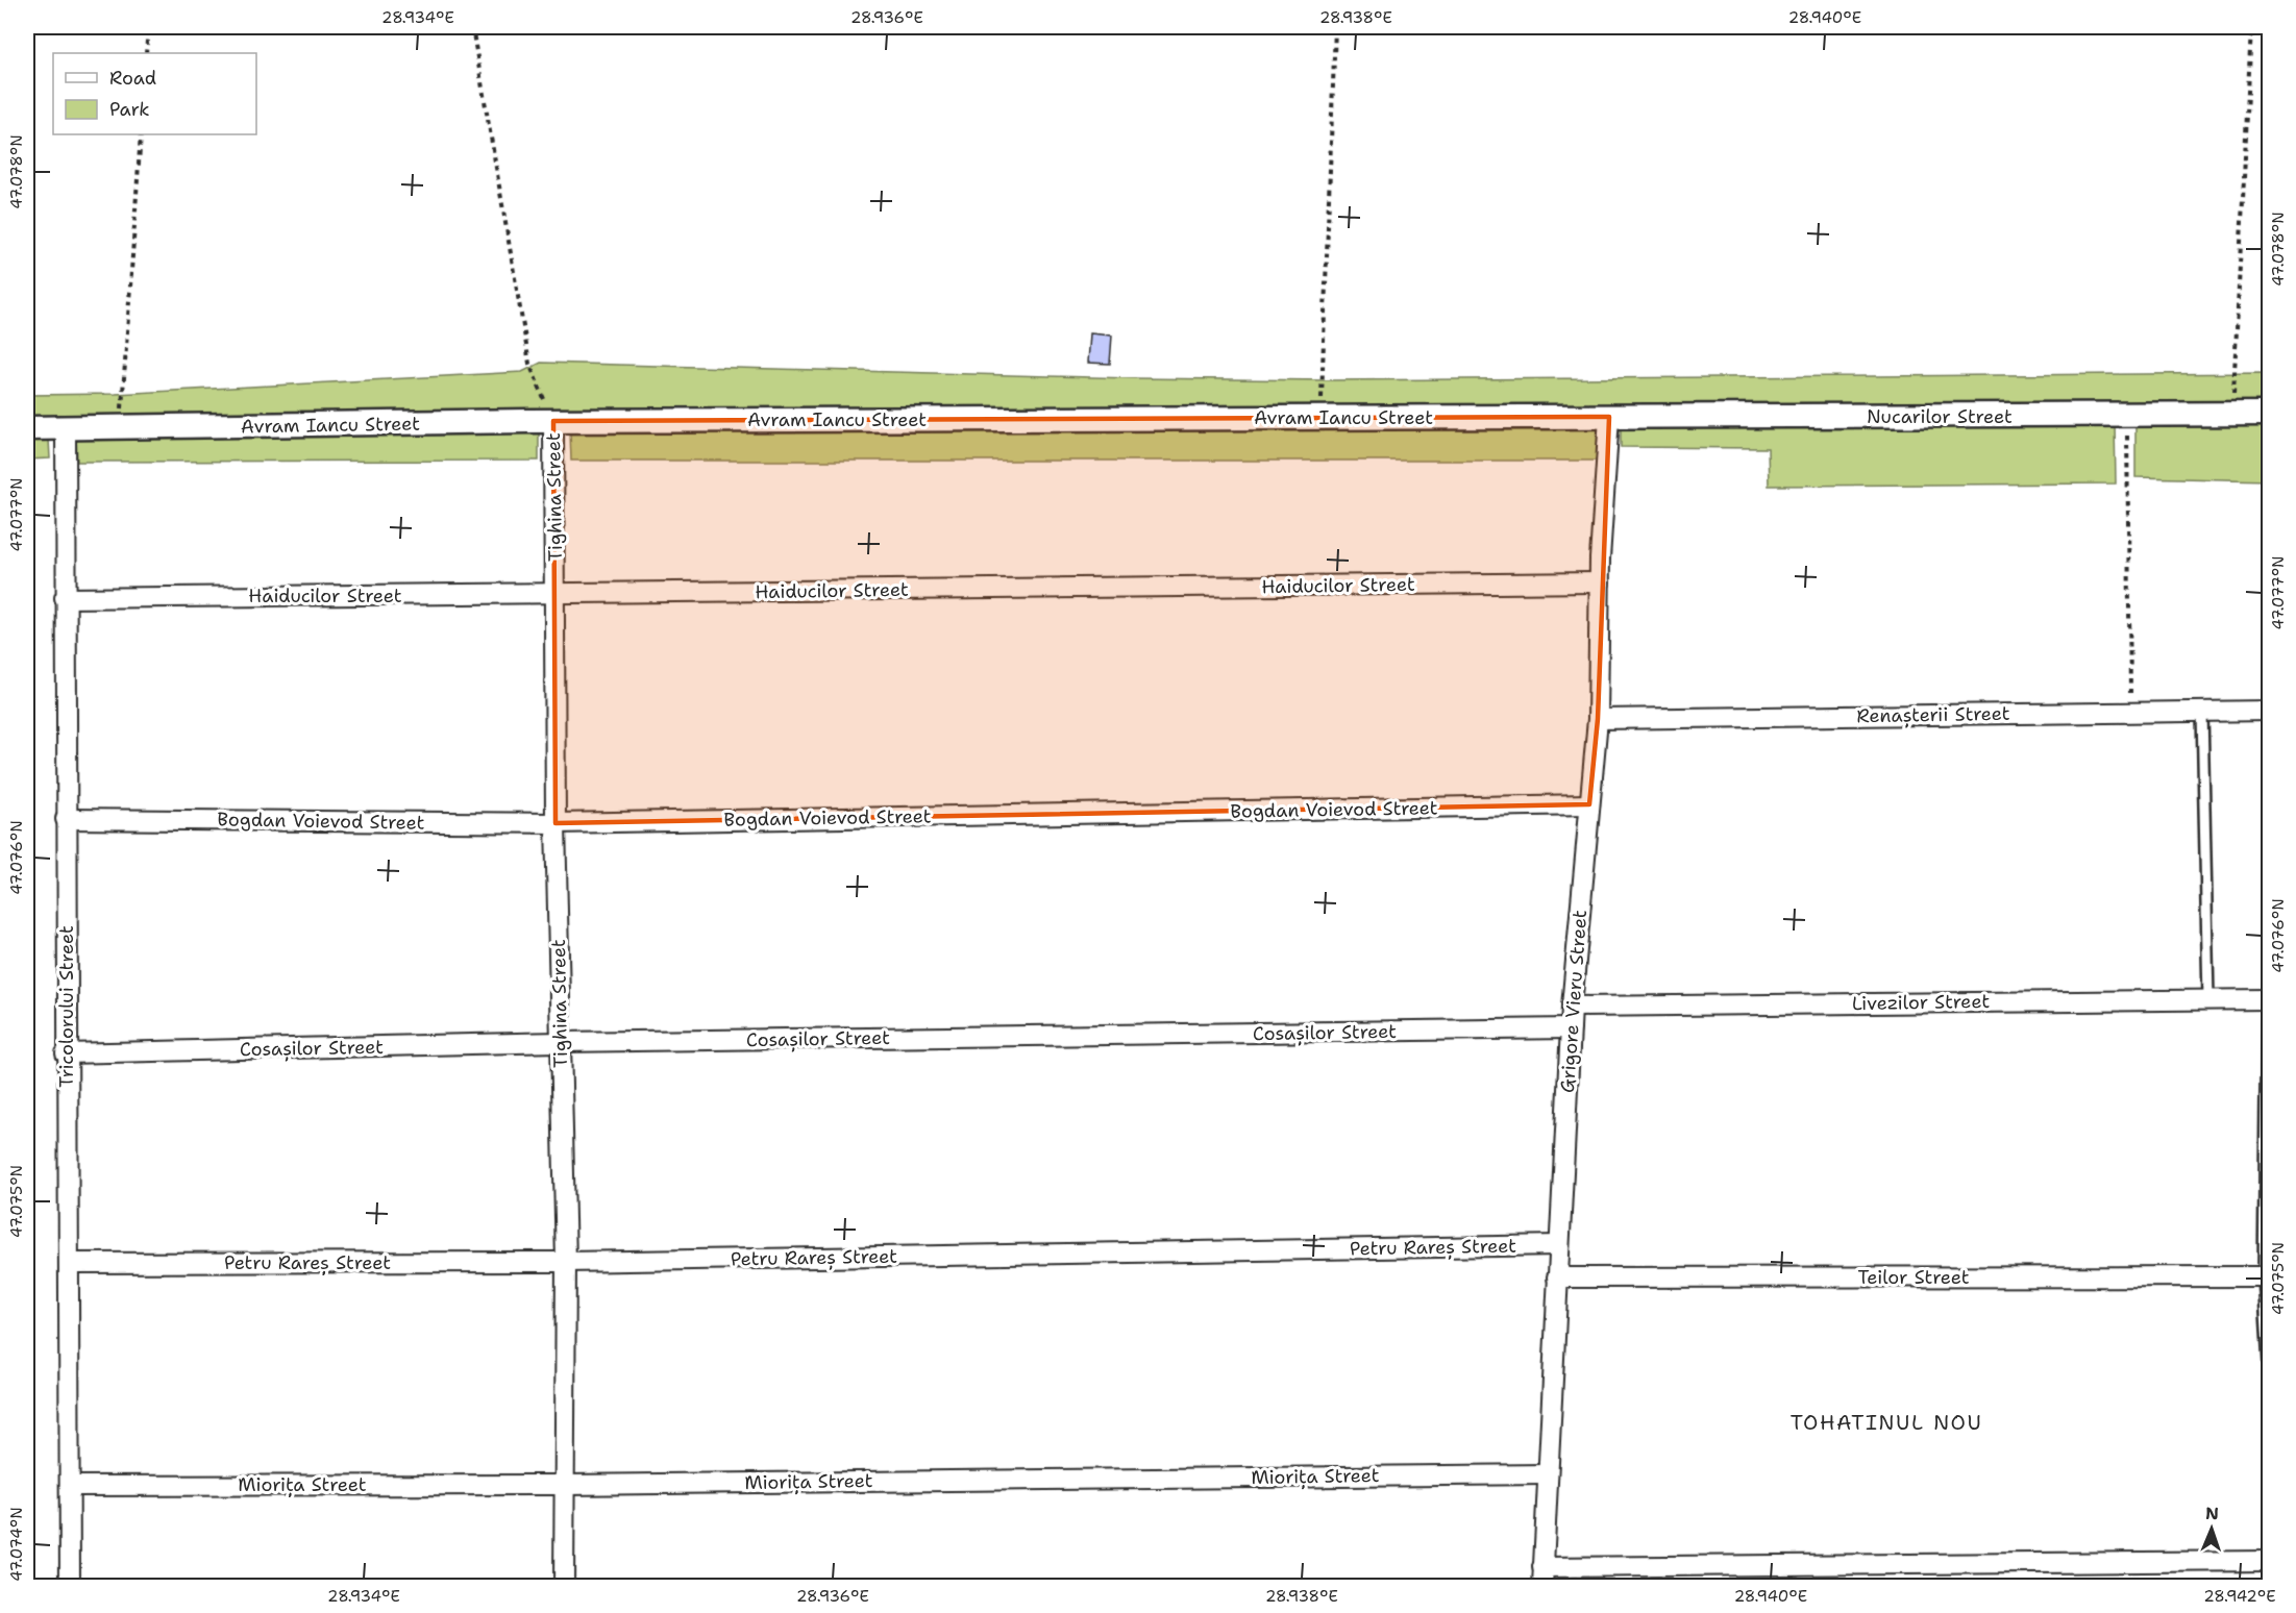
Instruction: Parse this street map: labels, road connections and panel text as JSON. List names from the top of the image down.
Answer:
{
  "streets": {
    "street": [
      "Nucarilor Street",
      "Avram Iancu Street",
      "Tighina Street",
      "Haiducilor Street",
      "Renașterii Street",
      "Bogdan Voievod Street",
      "Grigore Vieru Street",
      "Livezilor Street",
      "Tricolorului Street",
      "Cosașilor Street",
      "Petru Rareș Street",
      "Teilor Street",
      "Miorița Street"
    ]
  },
  "crossings": [
    ["Nucarilor Street", "Avram Iancu Street"],
    ["Nucarilor Street", "Grigore Vieru Street"],
    ["Avram Iancu Street", "Tighina Street"],
    ["Avram Iancu Street", "Grigore Vieru Street"],
    ["Avram Iancu Street", "Tricolorului Street"],
    ["Tighina Street", "Haiducilor Street"],
    ["Tighina Street", "Bogdan Voievod Street"],
    ["Tighina Street", "Cosașilor Street"],
    ["Tighina Street", "Petru Rareș Street"],
    ["Tighina Street", "Miorița Street"],
    ["Haiducilor Street", "Grigore Vieru Street"],
    ["Haiducilor Street", "Tricolorului Street"],
    ["Renașterii Street", "Grigore Vieru Street"],
    ["Bogdan Voievod Street", "Grigore Vieru Street"],
    ["Bogdan Voievod Street", "Tricolorului Street"],
    ["Grigore Vieru Street", "Livezilor Street"],
    ["Grigore Vieru Street", "Cosașilor Street"],
    ["Grigore Vieru Street", "Petru Rareș Street"],
    ["Grigore Vieru Street", "Teilor Street"],
    ["Grigore Vieru Street", "Miorița Street"],
    ["Tricolorului Street", "Cosașilor Street"],
    ["Tricolorului Street", "Petru Rareș Street"],
    ["Tricolorului Street", "Miorița Street"]
  ],
  "districts": ["TOHATINUL NOU"],
  "legend": ["Road", "Park"],
  "north": "top",
  "coordinates": [
    "28.934°E",
    "28.936°E",
    "28.938°E",
    "28.940°E",
    "47.078°N",
    "47.077°N",
    "47.076°N",
    "47.075°N",
    "47.074°N",
    "28.942°E"
  ]
}
